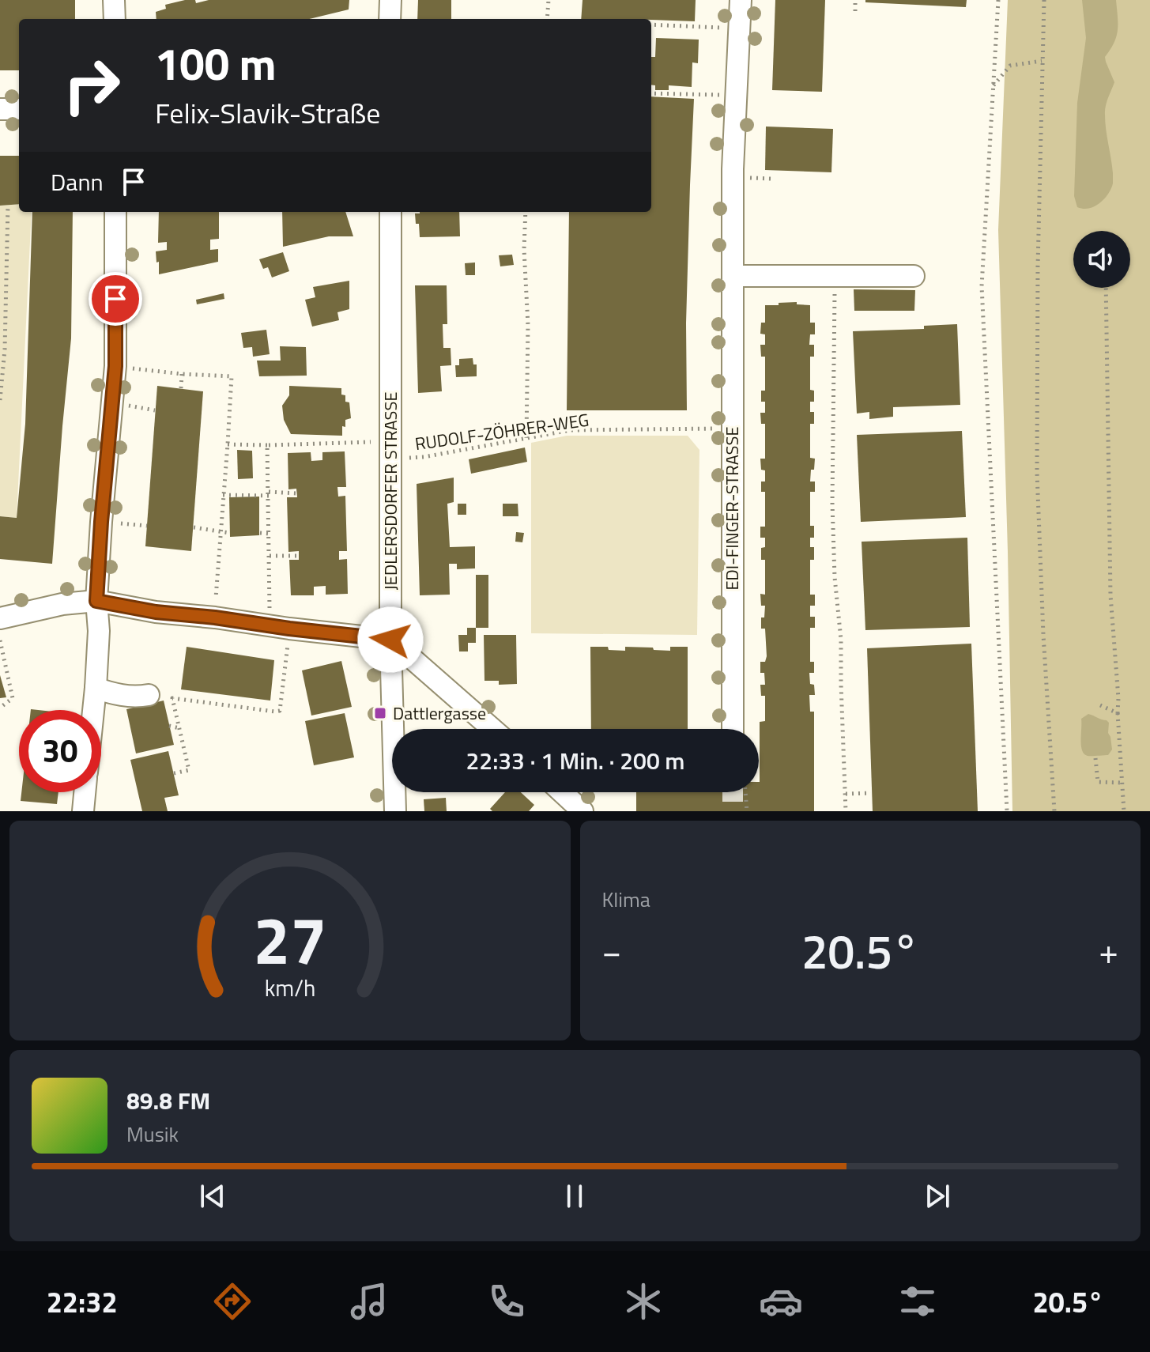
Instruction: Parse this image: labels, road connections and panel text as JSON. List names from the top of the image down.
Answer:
{
  "streets": {
    "street": ["JEDLERSDORFER STRASSE", "EDI-FINGER-STRASSE"],
    "path": ["RUDOLF-ZÖHRER-WEG"]
  },
  "crossings": [
    ["RUDOLF-ZÖHRER-WEG", "JEDLERSDORFER STRASSE"],
    ["RUDOLF-ZÖHRER-WEG", "EDI-FINGER-STRASSE"]
  ],
  "places": {
    "transit": ["Dattlergasse"]
  },
  "page": {
    "turn": ["100 m", "Felix-Slavik-Straße"],
    "then": "Dann",
    "limit": "30",
    "trip": "22:33 · 1 Min. · 200 m",
    "tile": "Klima",
    "heat": ["−", "20.5°", "+"],
    "song": ["89.8 FM", "Musik"],
    "tabs": ["22:32", "20.5°"],
    "gauge": ["27", "km/h"]
  }
}
